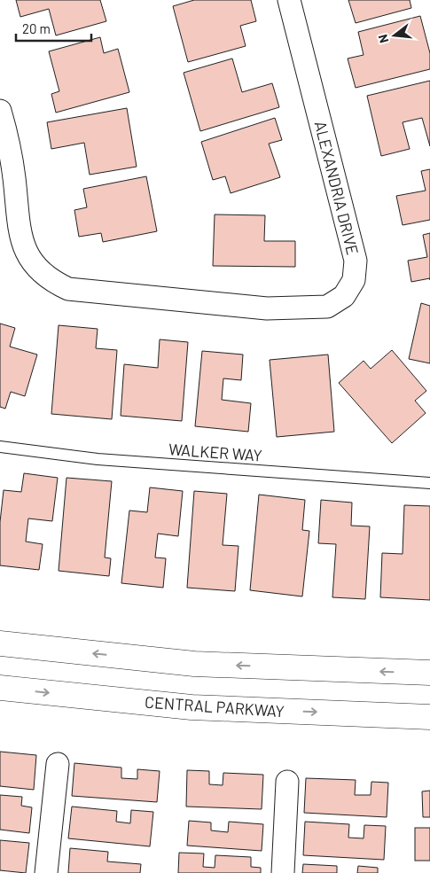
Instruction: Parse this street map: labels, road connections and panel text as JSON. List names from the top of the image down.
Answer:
{
  "streets": {
    "main road": ["CENTRAL PARKWAY"],
    "street": ["ALEXANDRIA DRIVE"],
    "lane": ["WALKER WAY"]
  },
  "scale_bar": "20 m",
  "north": "left"
}
